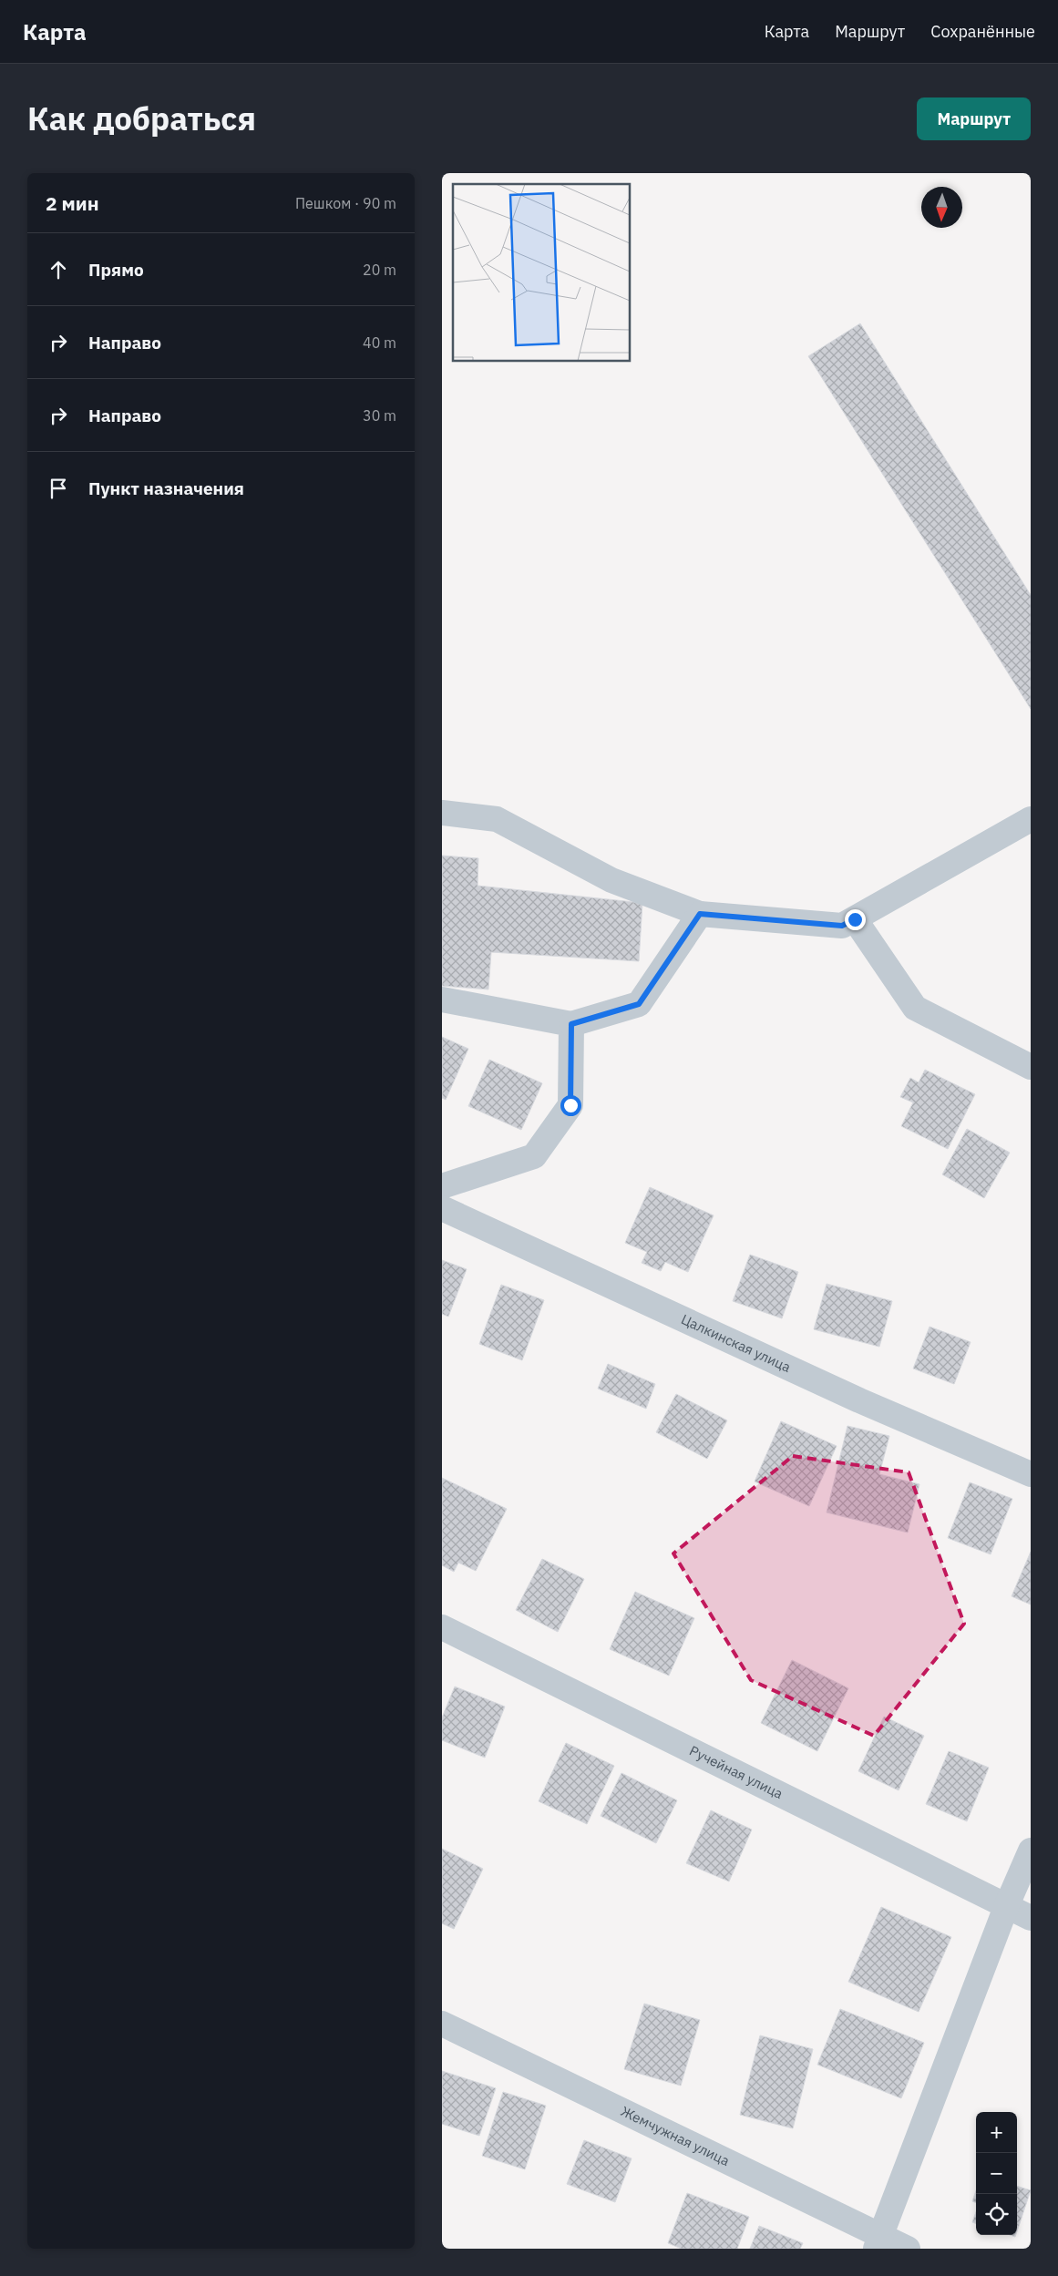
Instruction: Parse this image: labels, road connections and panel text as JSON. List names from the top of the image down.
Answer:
{
  "streets": {
    "street": ["Цалкинская улица", "Ручейная улица", "Жемчужная улица"]
  },
  "north": "bottom",
  "page": {
    "header": "Карта",
    "nav": ["Карта", "Маршрут", "Сохранённые"],
    "title": "Как добраться",
    "buttons": "Маршрут",
    "heading": ["2 мин", "Пешком · 90 m"],
    "list": [
      ["Прямо", "20 m"],
      ["Направо", "40 m"],
      ["Направо", "30 m"],
      "Пункт назначения"
    ],
    "map_buttons": ["+", "−"]
  }
}
